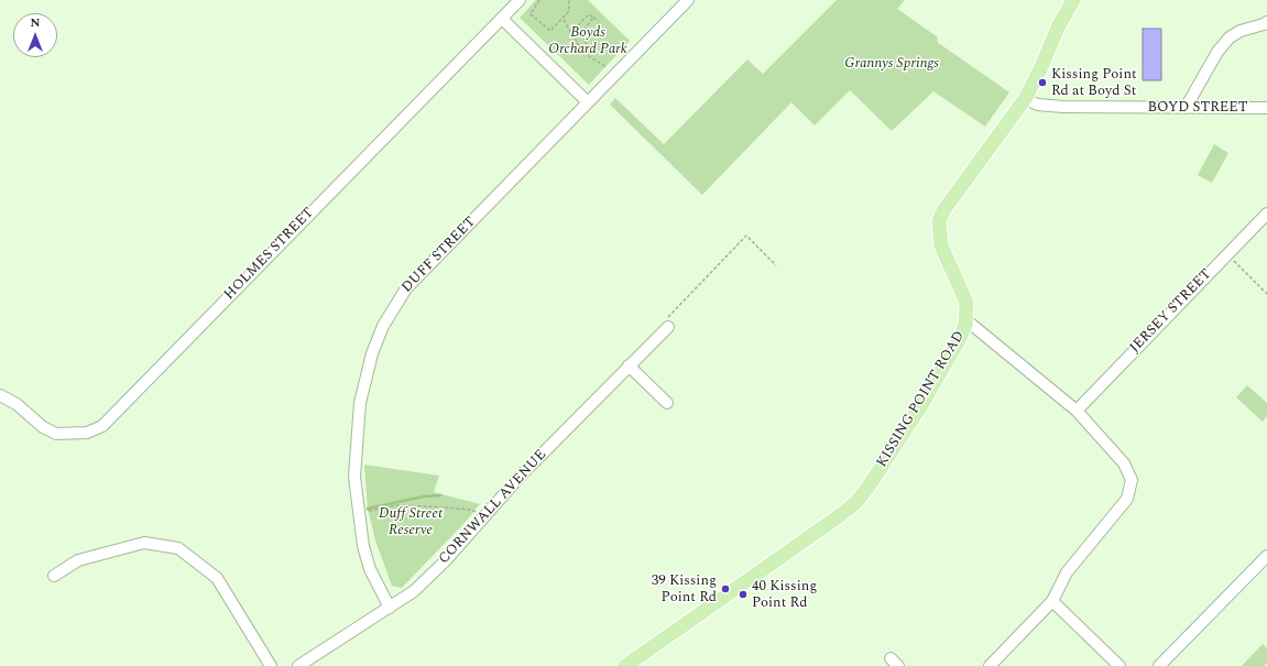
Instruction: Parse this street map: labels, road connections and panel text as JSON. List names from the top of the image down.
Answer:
{
  "streets": {
    "main road": ["KISSING POINT ROAD"],
    "street": [
      "BOYD STREET",
      "HOLMES STREET",
      "DUFF STREET",
      "JERSEY STREET",
      "CORNWALL AVENUE"
    ]
  },
  "crossings": [
    ["BOYD STREET", "KISSING POINT ROAD"],
    ["DUFF STREET", "CORNWALL AVENUE"]
  ],
  "parks": ["Boyds Orchard Park", "Grannys Springs", "Duff Street Reserve"],
  "places": ["Kissing Point Rd at Boyd St", "39 Kissing Point Rd", "40 Kissing Point Rd"],
  "north": "top"
}
